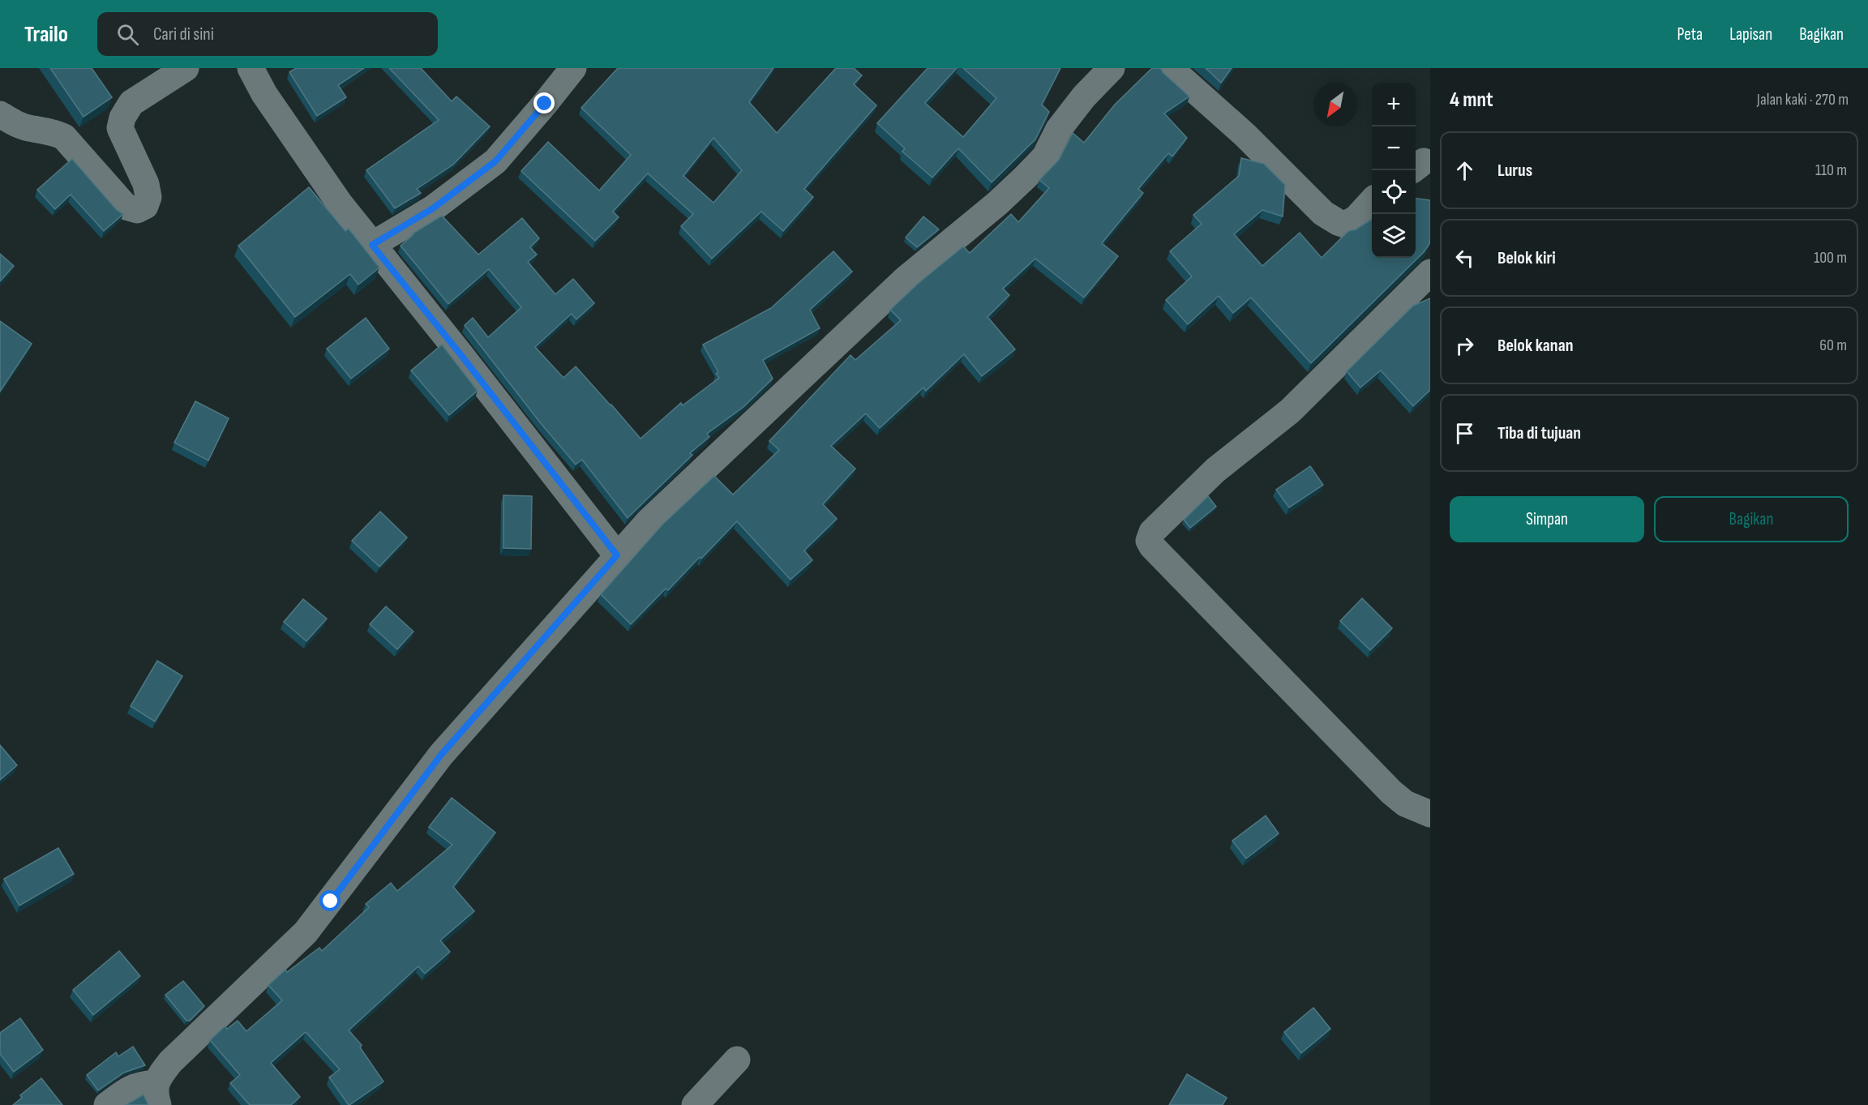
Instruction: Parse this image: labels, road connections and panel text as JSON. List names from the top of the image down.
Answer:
{
  "north": "bottom left",
  "page": {
    "header": "Trailo",
    "search": "Cari di sini",
    "nav": ["Peta", "Lapisan", "Bagikan"],
    "heading": ["4 mnt", "Jalan kaki · 270 m"],
    "map_buttons": ["+", "−"],
    "list": [
      ["Lurus", "110 m"],
      ["Belok kiri", "100 m"],
      ["Belok kanan", "60 m"],
      "Tiba di tujuan"
    ],
    "buttons": ["Simpan", "Bagikan"]
  }
}
